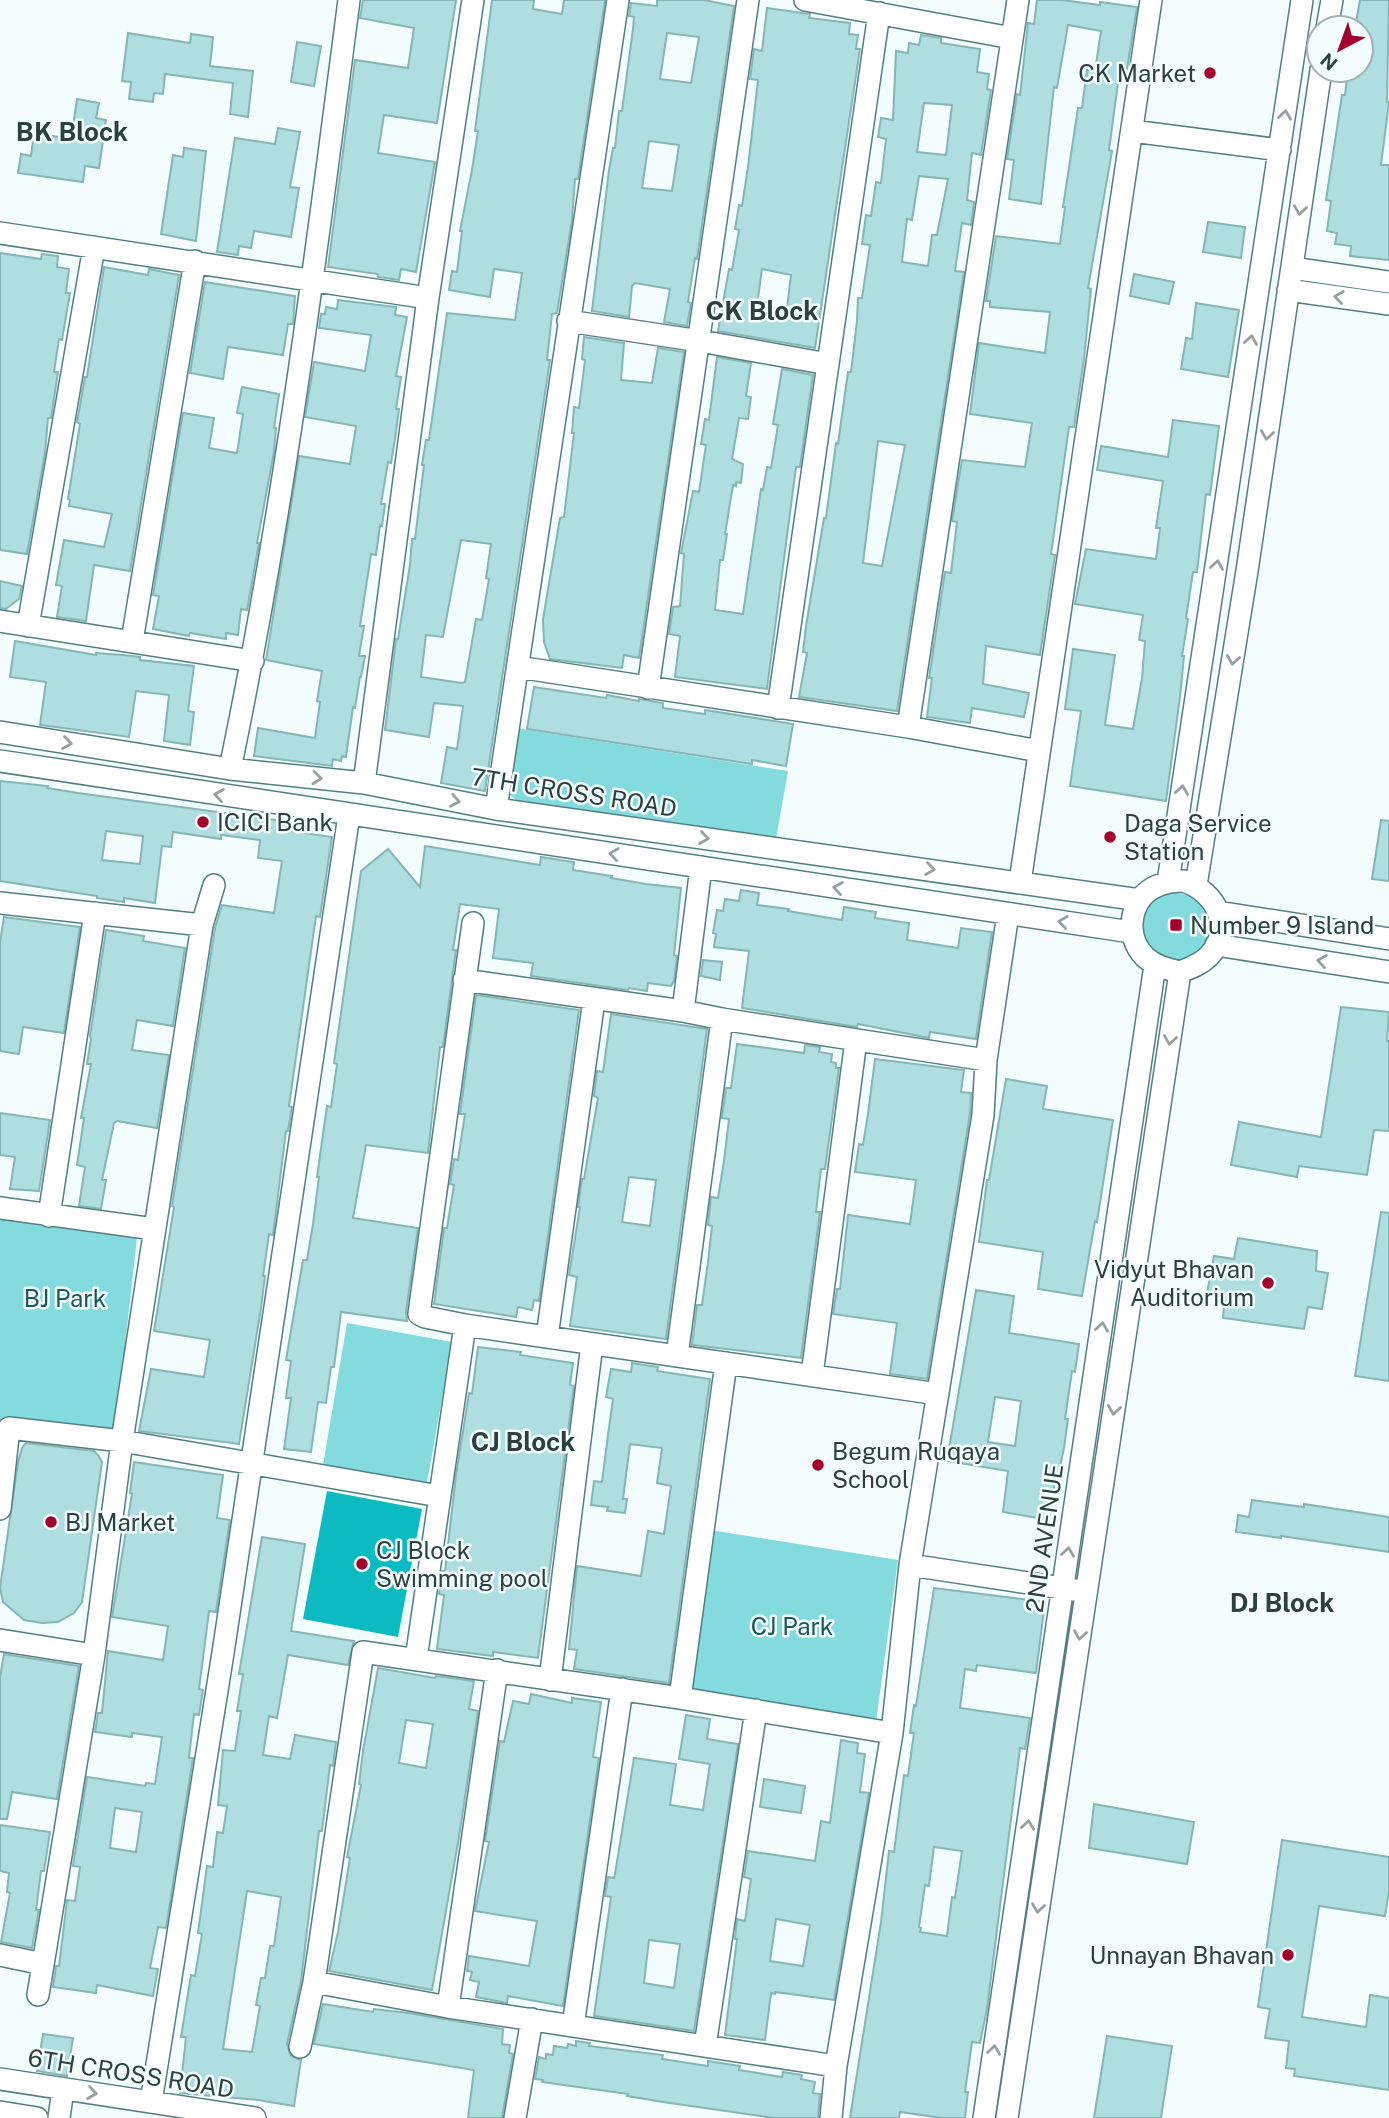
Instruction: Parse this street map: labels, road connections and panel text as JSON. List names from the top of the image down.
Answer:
{
  "streets": {
    "street": ["7TH CROSS ROAD", "2ND AVENUE", "6TH CROSS ROAD"]
  },
  "crossings": [
    ["7TH CROSS ROAD", "2ND AVENUE"]
  ],
  "one_way": ["6TH CROSS ROAD"],
  "districts": [
    "BK Block",
    "CK Block",
    "CJ Block",
    "DJ Block"
  ],
  "parks": ["BJ Park", "CJ Park"],
  "places": {
    "other": [
      "CK Market",
      "ICICI Bank",
      "Daga Service Station",
      "Vidyut Bhavan Auditorium",
      "Begum Ruqaya School",
      "BJ Market",
      "CJ Block Swimming pool",
      "Unnayan Bhavan"
    ],
    "transit": ["Number 9 Island"]
  },
  "north": "bottom left"
}
